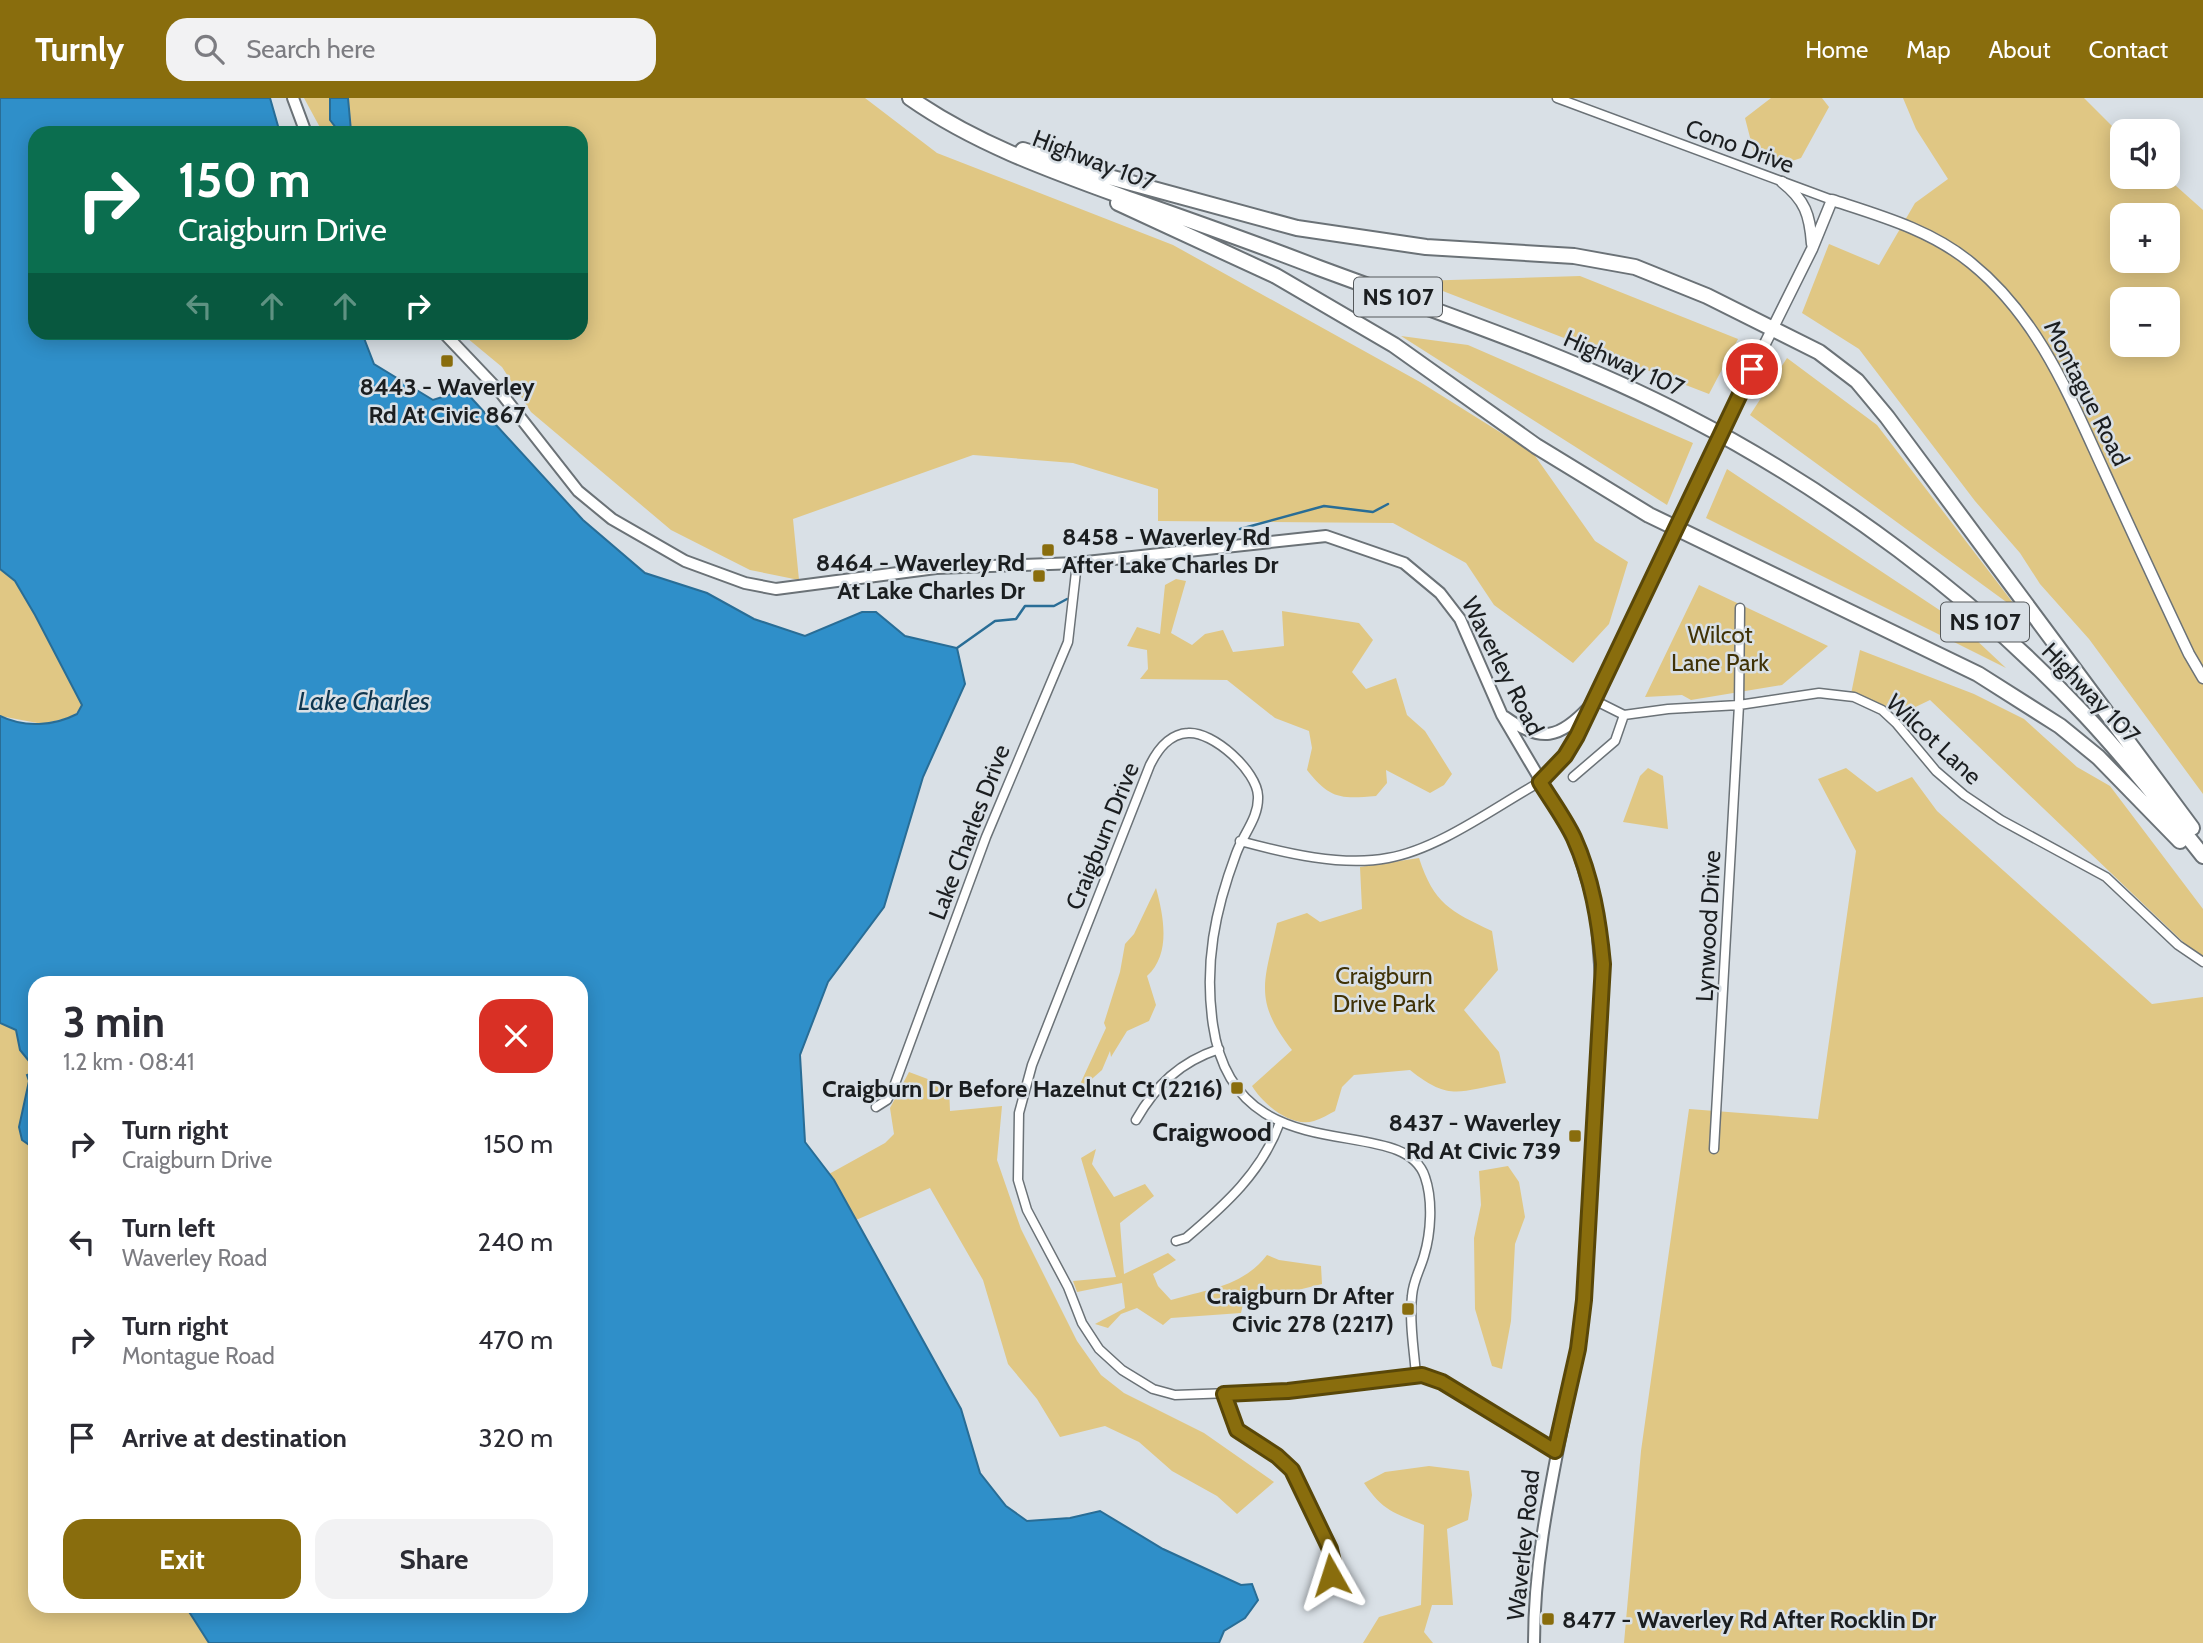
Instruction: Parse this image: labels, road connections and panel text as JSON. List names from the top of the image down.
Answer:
{
  "streets": {
    "highway": ["Highway 107", "NS 107"],
    "main road": ["Waverley Road"],
    "street": [
      "Cono Drive",
      "Montague Road",
      "Wilcot Lane",
      "Lake Charles Drive",
      "Craigburn Drive",
      "Lynwood Drive"
    ]
  },
  "crossings": [
    ["Cono Drive", "Montague Road"],
    ["Waverley Road", "Lake Charles Drive"],
    ["Waverley Road", "Craigburn Drive"],
    ["Wilcot Lane", "Lynwood Drive"]
  ],
  "districts": ["Craigwood"],
  "water": ["Lake Charles"],
  "parks": ["Wilcot Lane Park", "Craigburn Drive Park"],
  "places": {
    "transit": [
      "8443 - Waverley Rd At Civic 867",
      "8458 - Waverley Rd After Lake Charles Dr",
      "8464 - Waverley Rd At Lake Charles Dr",
      "Craigburn Dr Before Hazelnut Ct (2216)",
      "8437 - Waverley Rd At Civic 739",
      "Craigburn Dr After Civic 278 (2217)",
      "8477 - Waverley Rd After Rocklin Dr"
    ]
  },
  "page": {
    "header": "Turnly",
    "search": "Search here",
    "nav": [
      "Home",
      "Map",
      "About",
      "Contact"
    ],
    "map_buttons": ["+", "−"],
    "turn": ["150 m", "Craigburn Drive"],
    "heading": ["3 min", "1.2 km · 08:41"],
    "list": [
      {
        "name": "Turn right",
        "note": "Craigburn Drive",
        "value": "150 m"
      },
      {
        "name": "Turn left",
        "note": "Waverley Road",
        "value": "240 m"
      },
      {
        "name": "Turn right",
        "note": "Montague Road",
        "value": "470 m"
      },
      {
        "name": "Arrive at destination",
        "value": "320 m"
      }
    ],
    "buttons": ["Exit", "Share"]
  }
}
